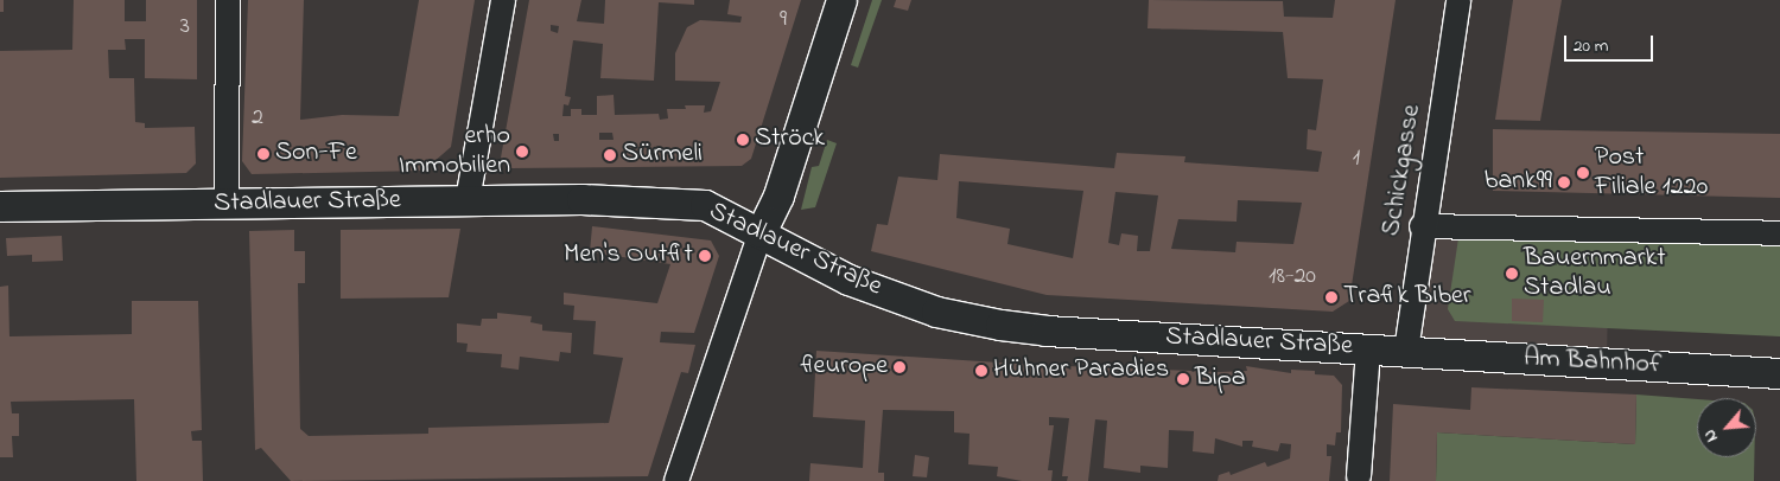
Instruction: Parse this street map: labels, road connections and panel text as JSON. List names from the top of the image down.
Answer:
{
  "streets": {
    "street": ["Schickgasse", "Stadlauer Straße", "Am Bahnhof"]
  },
  "crossings": [
    ["Schickgasse", "Stadlauer Straße"],
    ["Schickgasse", "Am Bahnhof"],
    ["Stadlauer Straße", "Am Bahnhof"]
  ],
  "places": [
    "Ströck",
    "erho Immobilien",
    "Son-Fe",
    "Sürmeli",
    "Post Filiale 1220",
    "bank99",
    "Men's Outfit",
    "Bauernmarkt Stadlau",
    "Trafik Biber",
    "fleurope",
    "Hühner Paradies",
    "Bipa"
  ],
  "house_numbers": [
    "9",
    "3",
    "2",
    "1",
    "18-20"
  ],
  "scale_bar": "20 m",
  "north": "bottom left"
}
